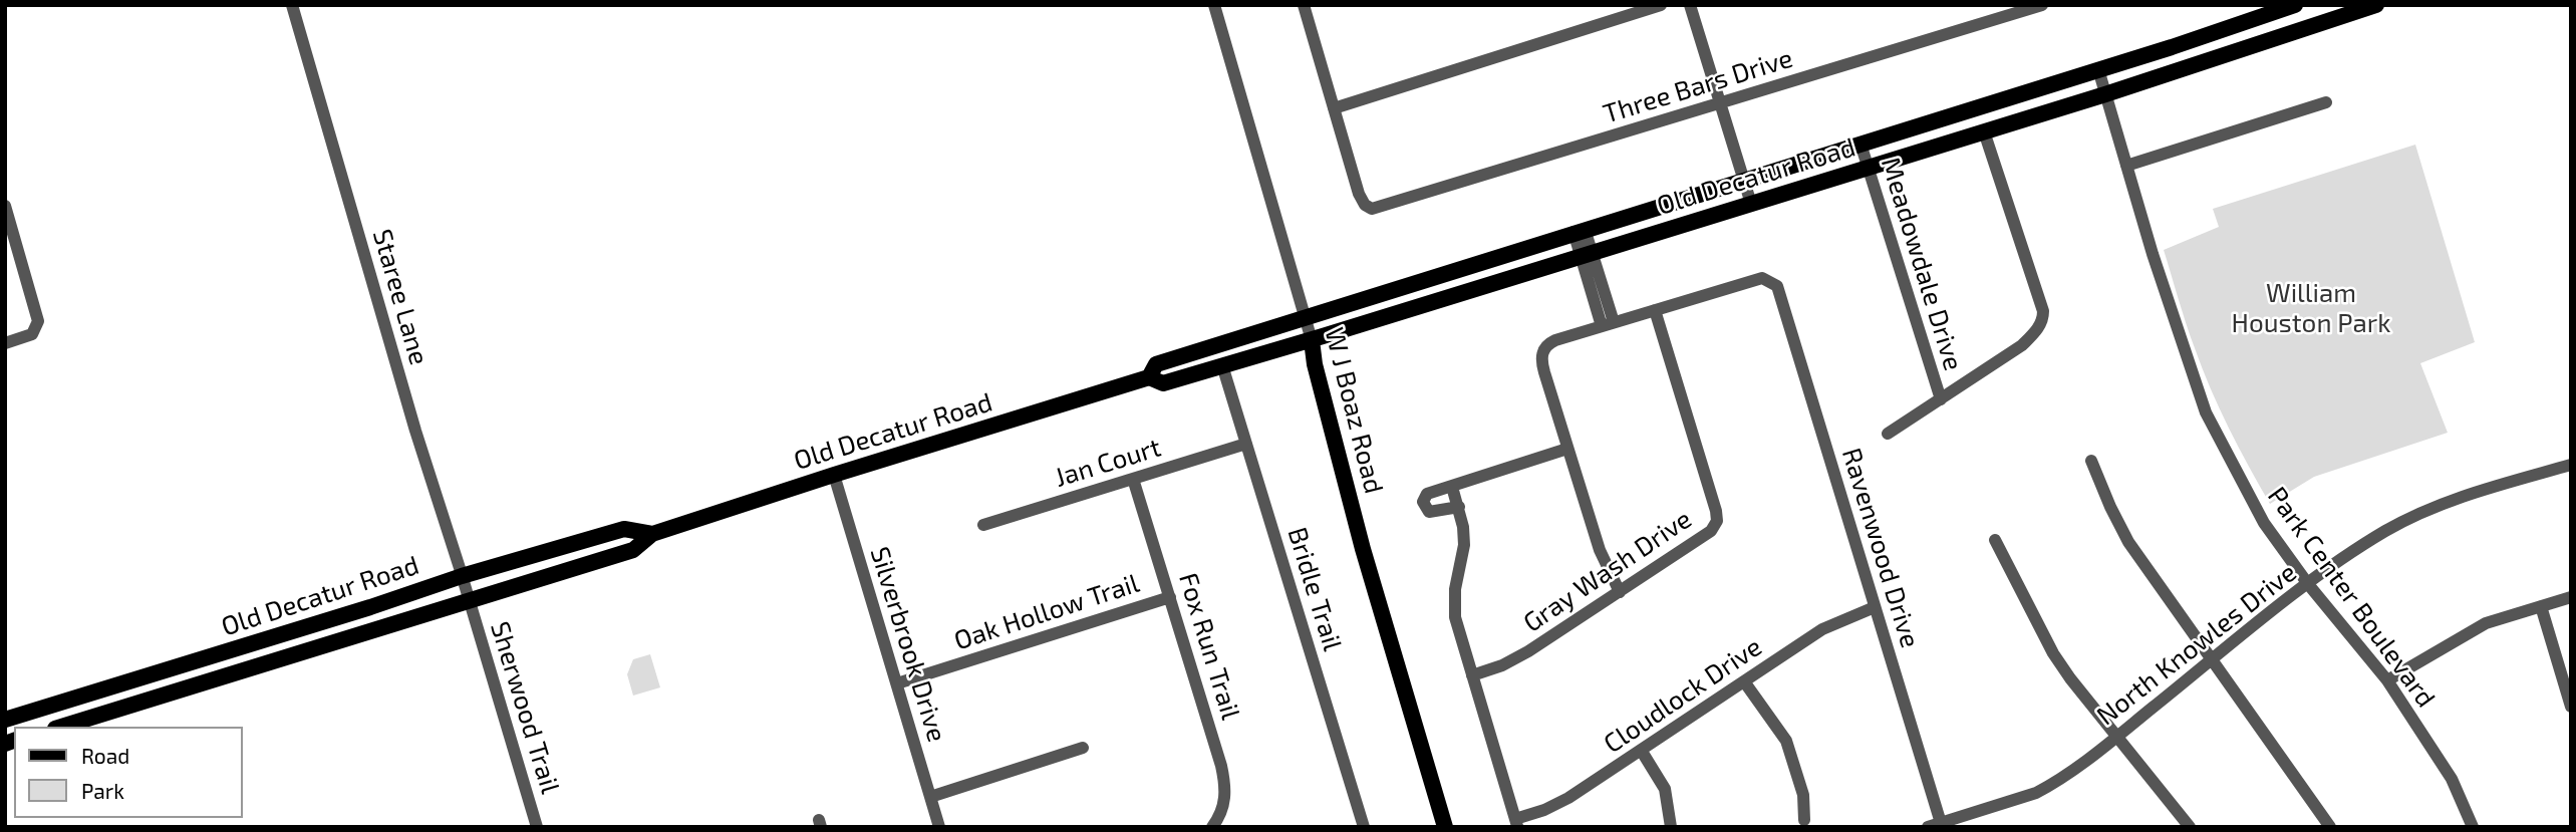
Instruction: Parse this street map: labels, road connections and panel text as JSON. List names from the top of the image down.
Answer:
{
  "streets": {
    "main road": ["Old Decatur Road", "W J Boaz Road"],
    "street": [
      "Three Bars Drive",
      "Meadowdale Drive",
      "Staree Lane",
      "Jan Court",
      "Ravenwood Drive",
      "Gray Wash Drive",
      "Bridle Trail",
      "Park Center Boulevard",
      "Oak Hollow Trail",
      "Silverbrook Drive",
      "North Knowles Drive",
      "Fox Run Trail",
      "Cloudlock Drive",
      "Sherwood Trail"
    ]
  },
  "crossings": [
    ["Old Decatur Road", "Meadowdale Drive"],
    ["Old Decatur Road", "Staree Lane"],
    ["Old Decatur Road", "W J Boaz Road"],
    ["Old Decatur Road", "Bridle Trail"],
    ["Old Decatur Road", "Park Center Boulevard"],
    ["Old Decatur Road", "Silverbrook Drive"],
    ["Old Decatur Road", "Sherwood Trail"],
    ["Staree Lane", "Sherwood Trail"],
    ["Jan Court", "Bridle Trail"],
    ["Jan Court", "Fox Run Trail"],
    ["Ravenwood Drive", "Gray Wash Drive"],
    ["Ravenwood Drive", "North Knowles Drive"],
    ["Ravenwood Drive", "Cloudlock Drive"],
    ["Park Center Boulevard", "North Knowles Drive"],
    ["Oak Hollow Trail", "Silverbrook Drive"],
    ["Oak Hollow Trail", "Fox Run Trail"]
  ],
  "parks": ["William Houston Park"],
  "legend": ["Road", "Park"]
}
